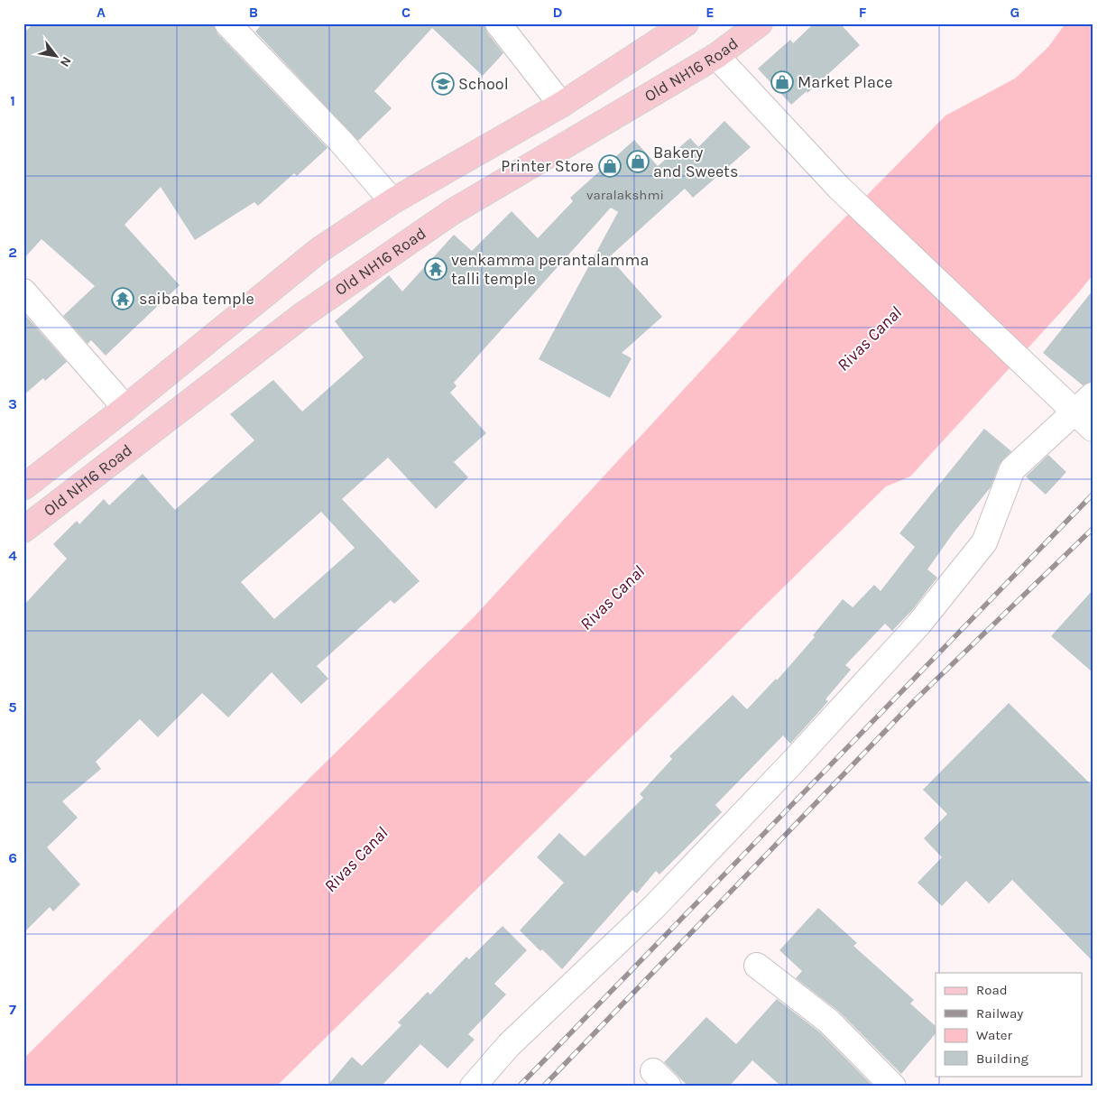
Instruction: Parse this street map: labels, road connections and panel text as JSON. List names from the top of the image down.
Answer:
{
  "streets": {
    "main road": ["Old NH16 Road"]
  },
  "water": ["Rivas Canal"],
  "places": {
    "shop": ["Market Place", "Bakery and Sweets", "Printer Store"],
    "school or university": ["School"],
    "temple": ["venkamma perantalamma talli temple", "saibaba temple"]
  },
  "house_numbers": ["varalakshmi"],
  "legend": [
    "Road",
    "Railway",
    "Water",
    "Building"
  ],
  "north": "bottom right",
  "grid": {
    "columns": [
      "A",
      "B",
      "C",
      "D",
      "E",
      "F",
      "G"
    ],
    "rows": [
      "1",
      "2",
      "3",
      "4",
      "5",
      "6",
      "7"
    ]
  }
}
